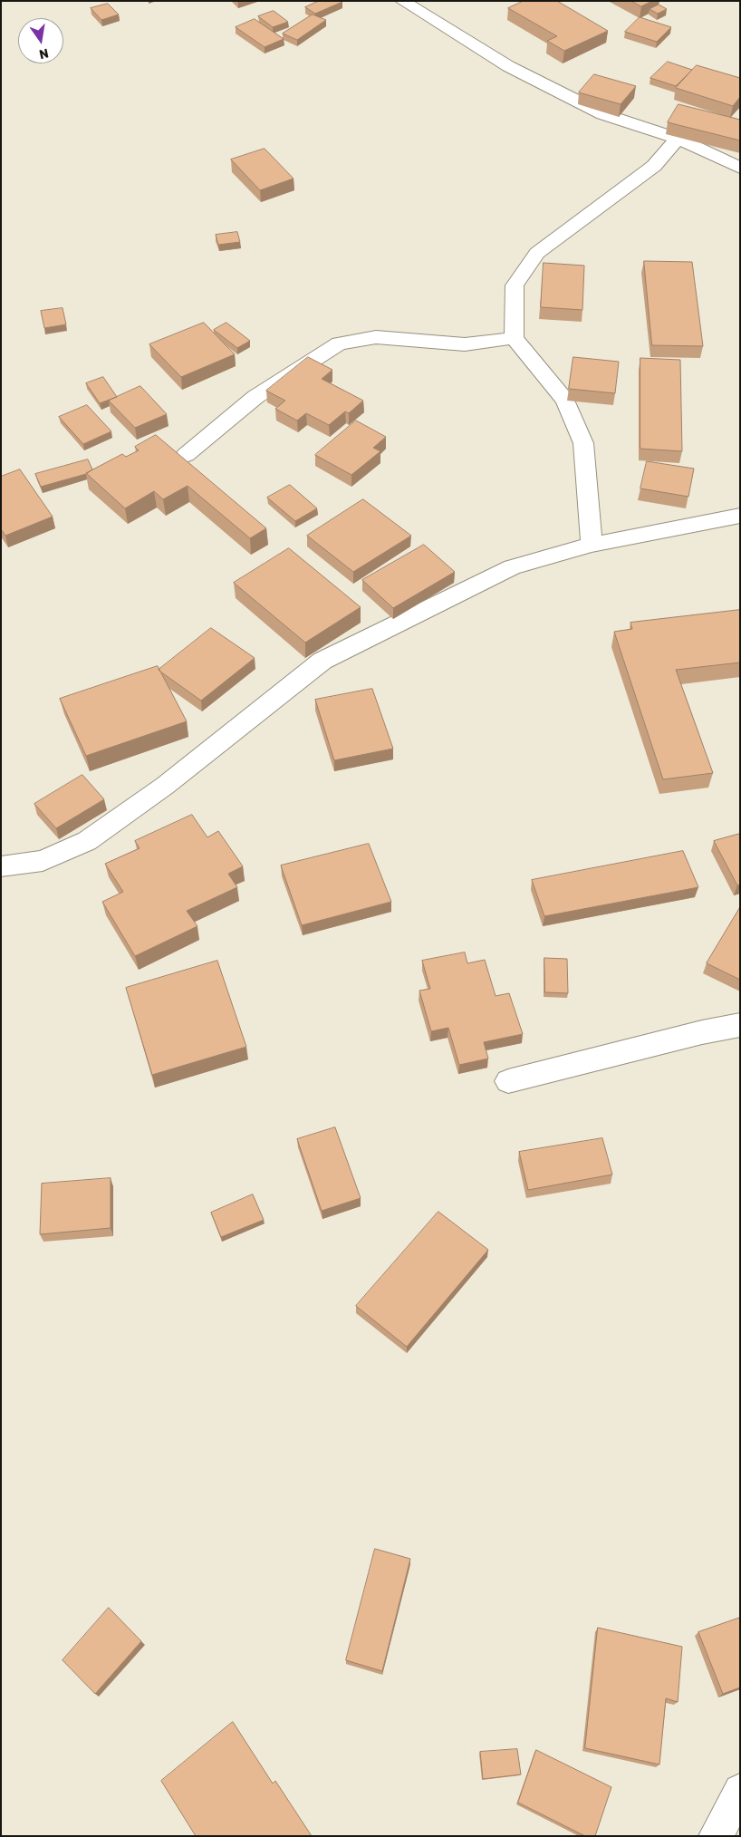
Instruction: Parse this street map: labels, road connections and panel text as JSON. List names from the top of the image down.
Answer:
{
  "north": "bottom"
}
